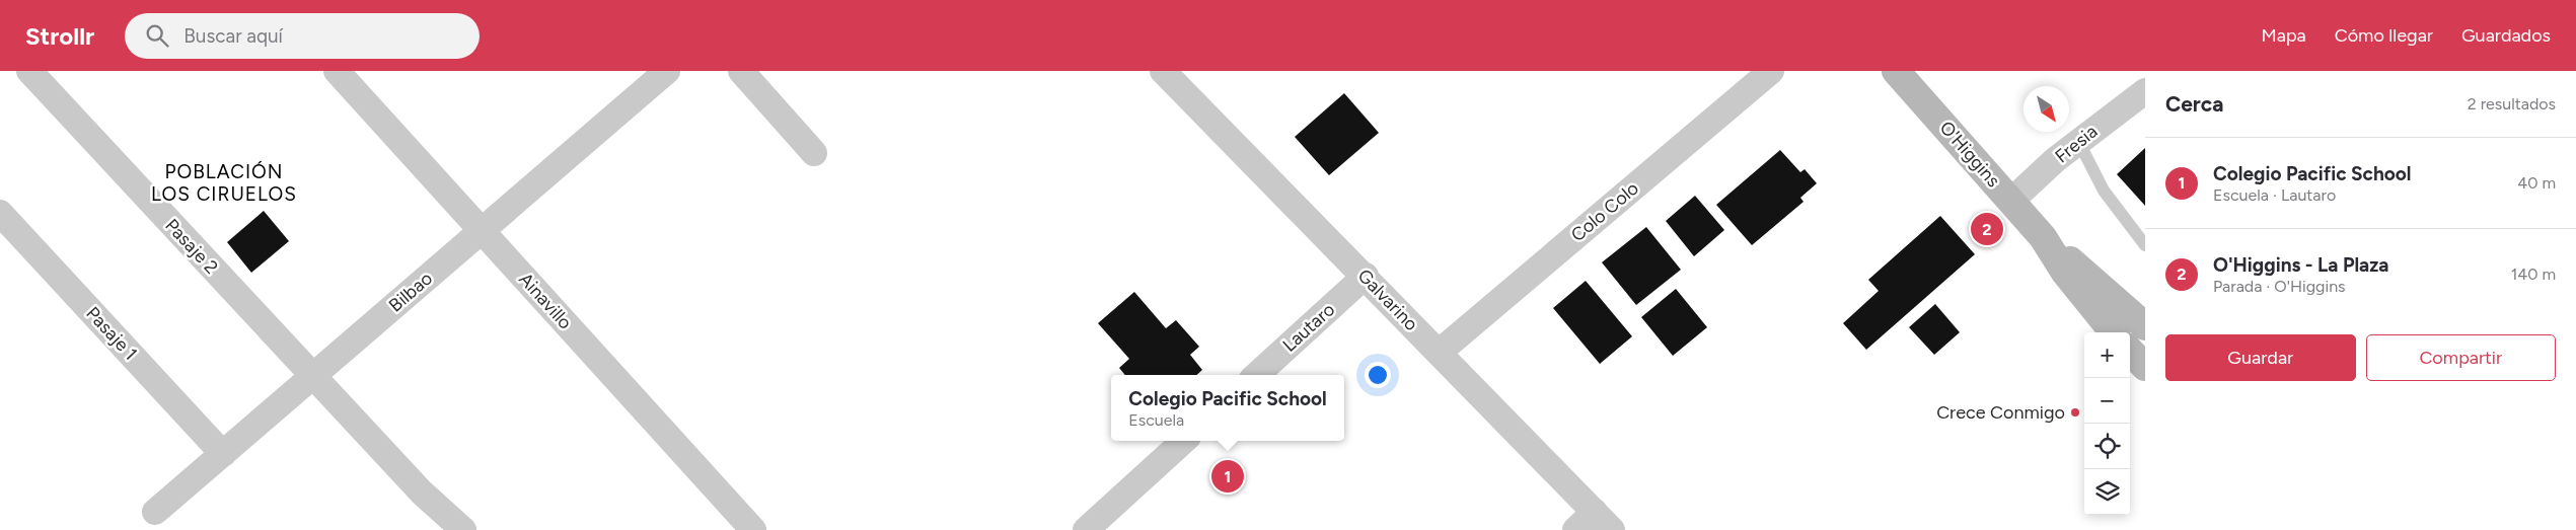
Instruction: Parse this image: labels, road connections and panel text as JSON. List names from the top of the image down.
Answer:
{
  "streets": {
    "main road": ["O'Higgins"],
    "street": [
      "Fresia",
      "Colo Colo",
      "Pasaje 2",
      "Bilbao",
      "Galvarino",
      "Ainavillo",
      "Lautaro",
      "Pasaje 1"
    ]
  },
  "crossings": [
    ["Fresia", "O'Higgins"],
    ["Colo Colo", "Galvarino"],
    ["Pasaje 2", "Bilbao"],
    ["Bilbao", "Ainavillo"],
    ["Bilbao", "Pasaje 1"],
    ["Galvarino", "Lautaro"]
  ],
  "districts": ["POBLACIÓN LOS CIRUELOS"],
  "places": ["Crece Conmigo"],
  "north": "bottom right",
  "page": {
    "header": "Strollr",
    "search": "Buscar aquí",
    "nav": ["Mapa", "Cómo llegar", "Guardados"],
    "heading": ["Cerca", "2 resultados"],
    "list": [
      {
        "mark": "1",
        "name": "Colegio Pacific School",
        "note": "Escuela · Lautaro",
        "value": "40 m"
      },
      {
        "mark": "2",
        "name": "O'Higgins - La Plaza",
        "note": "Parada · O'Higgins",
        "value": "140 m"
      }
    ],
    "pins": ["2", "1"],
    "buttons": ["Guardar", "Compartir"],
    "map_buttons": ["+", "−"],
    "popup": ["Colegio Pacific School", "Escuela"]
  }
}
